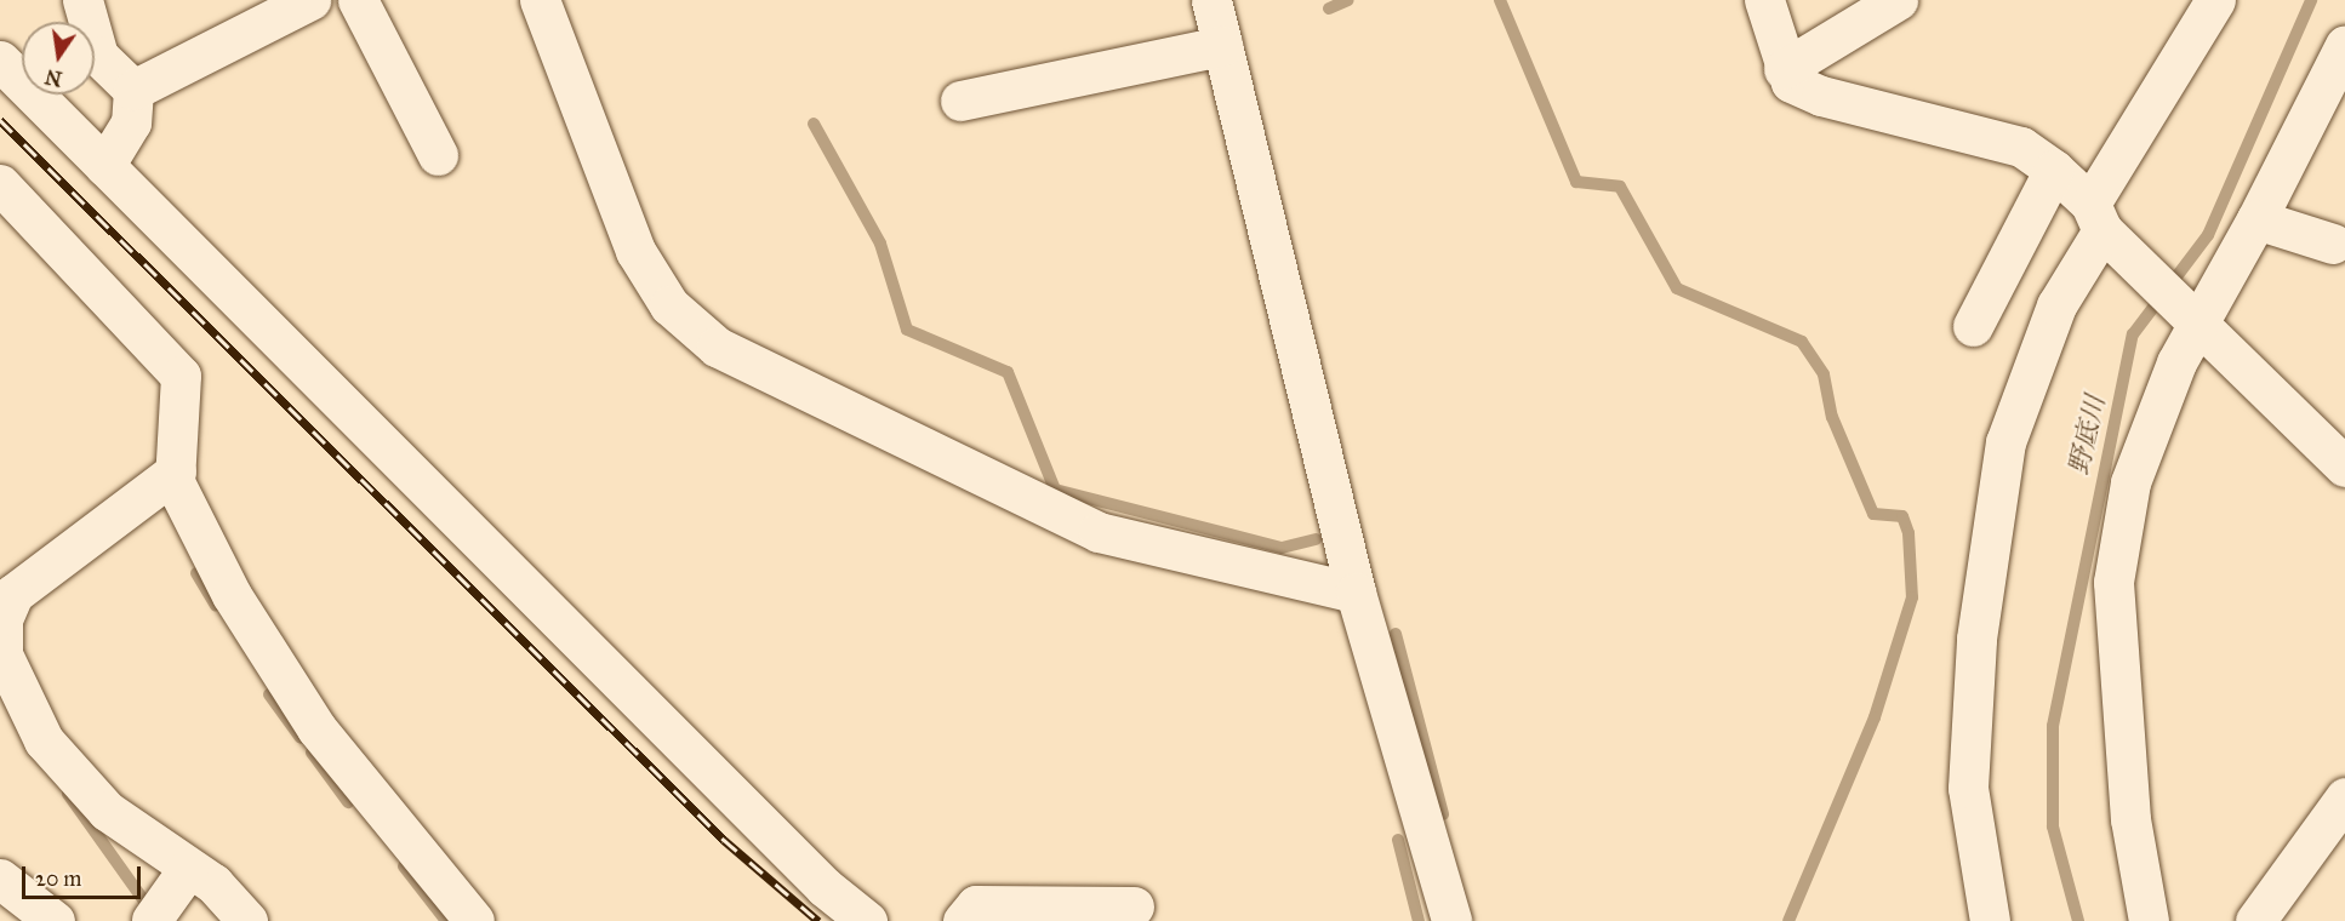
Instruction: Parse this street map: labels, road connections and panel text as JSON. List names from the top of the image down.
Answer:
{
  "water": ["野底川"],
  "scale_bar": "20 m",
  "north": "bottom"
}
